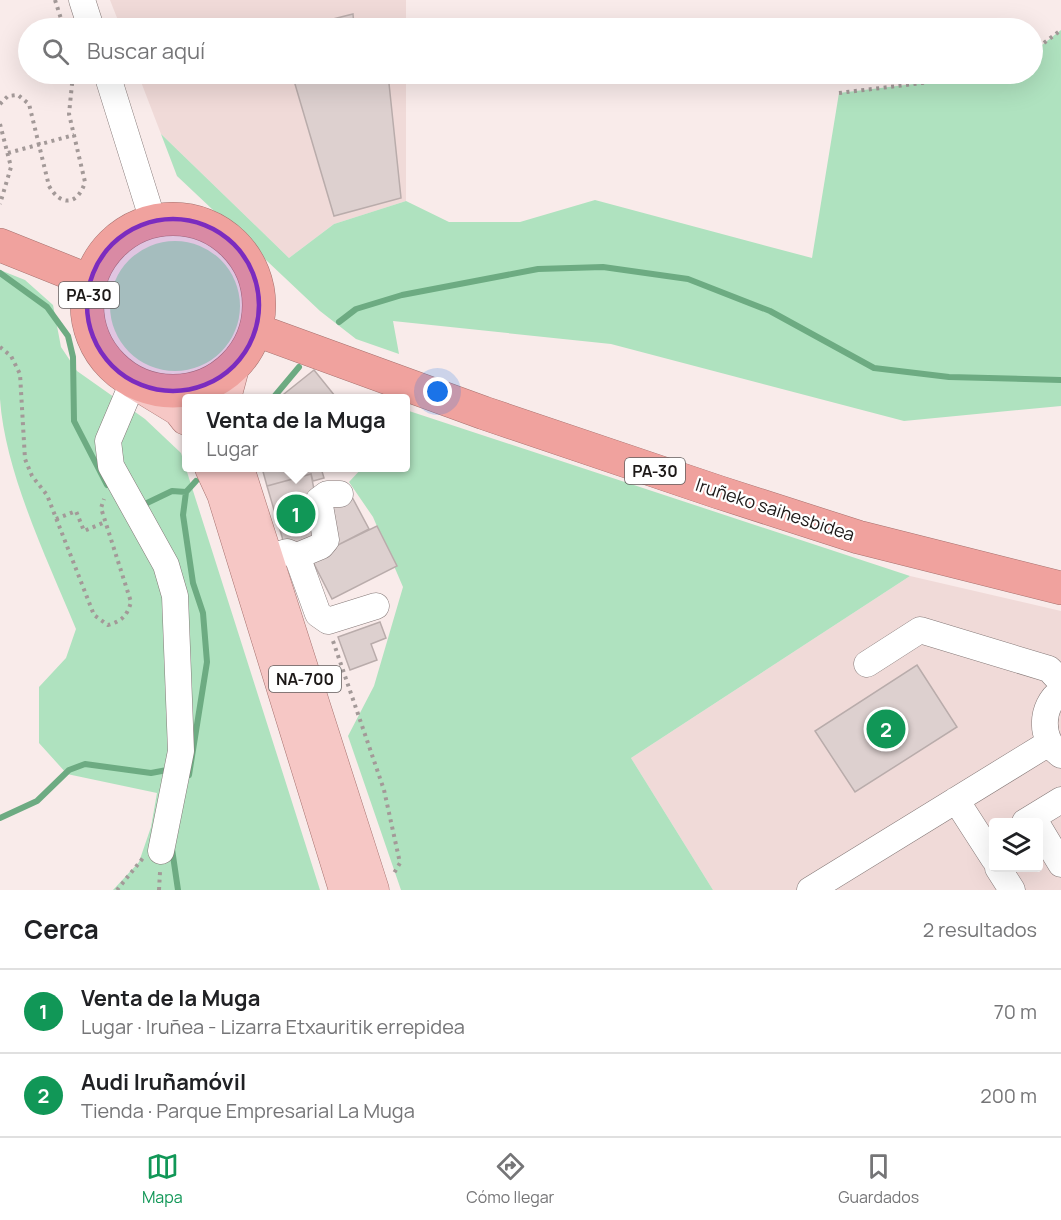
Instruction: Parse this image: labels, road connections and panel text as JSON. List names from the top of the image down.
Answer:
{
  "streets": {
    "highway": ["PA-30", "Iruñeko saihesbidea"],
    "main road": ["NA-700"]
  },
  "crossings": [
    ["PA-30", "Iruñeko saihesbidea"]
  ],
  "page": {
    "search": "Buscar aquí",
    "popup": ["Venta de la Muga", "Lugar"],
    "pins": ["1", "2"],
    "heading": ["Cerca", "2 resultados"],
    "list": [
      {
        "mark": "1",
        "name": "Venta de la Muga",
        "note": "Lugar · Iruñea - Lizarra Etxauritik errepidea",
        "value": "70 m"
      },
      {
        "mark": "2",
        "name": "Audi Iruñamóvil",
        "note": "Tienda · Parque Empresarial La Muga",
        "value": "200 m"
      }
    ],
    "nav": ["Mapa", "Cómo llegar", "Guardados"]
  }
}
